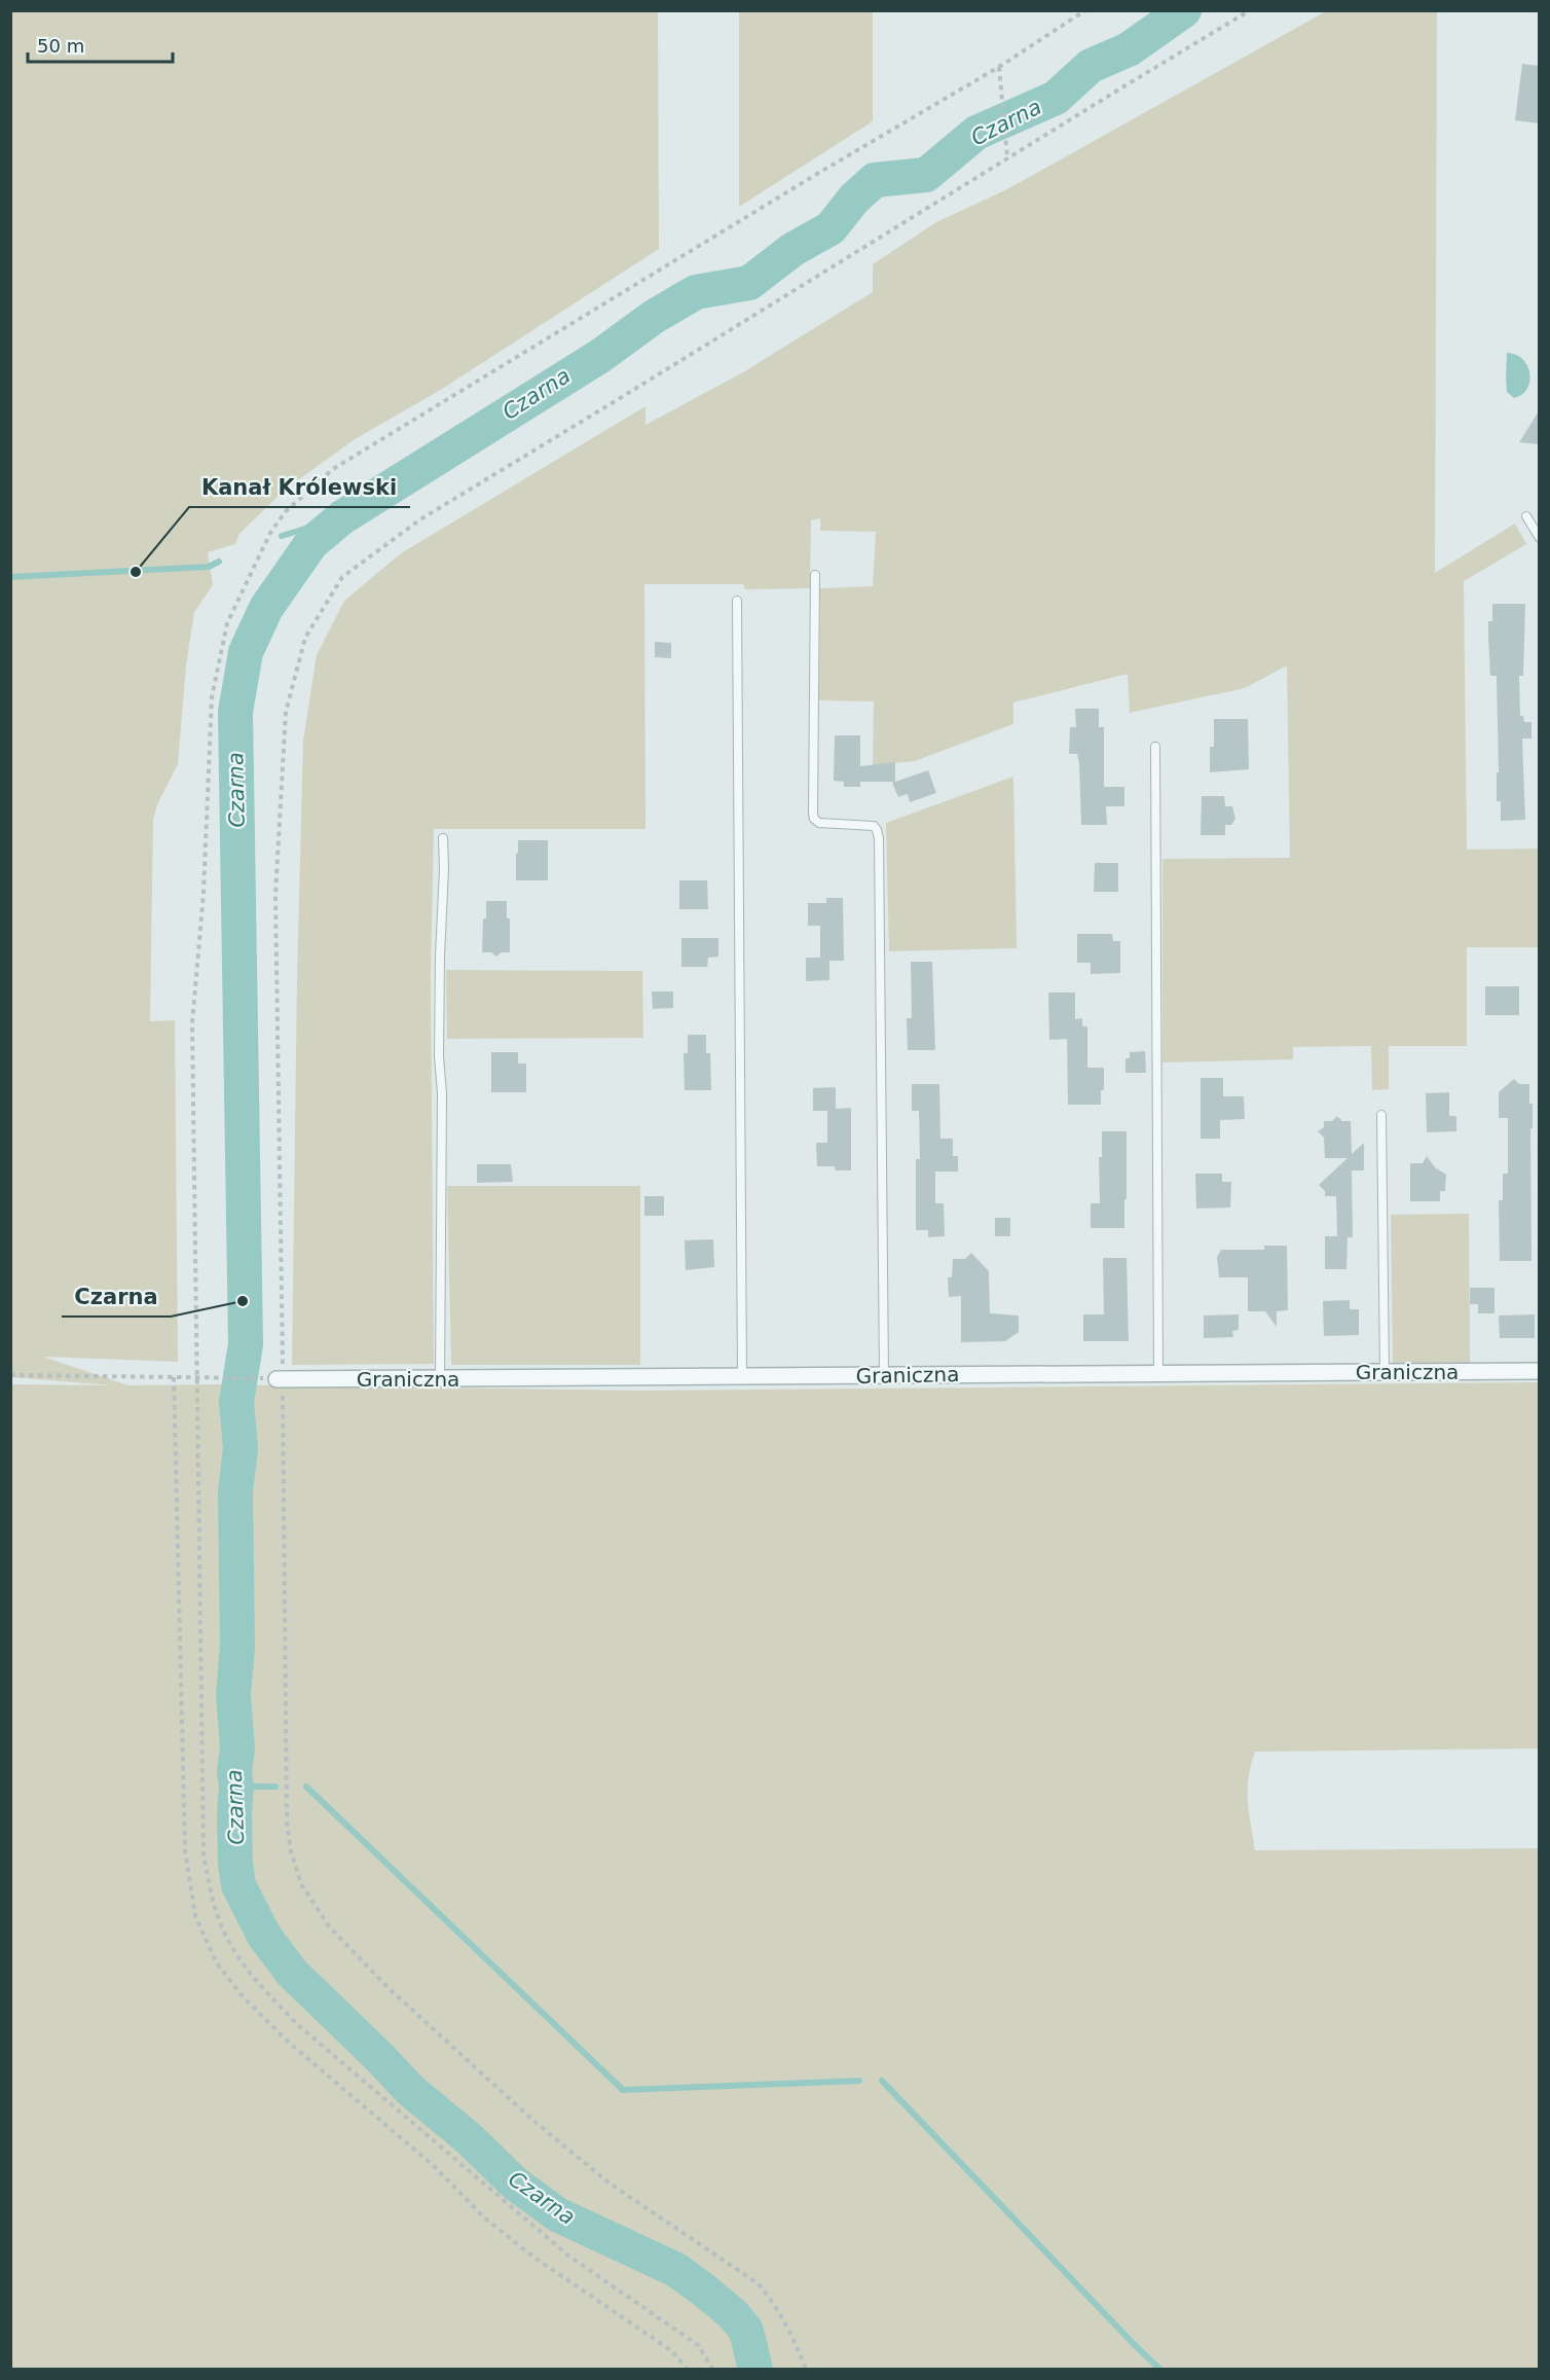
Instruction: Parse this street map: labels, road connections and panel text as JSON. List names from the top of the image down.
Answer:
{
  "streets": {
    "street": ["Graniczna"]
  },
  "water": ["Czarna"],
  "places": ["Kanał Królewski", "Czarna"],
  "scale_bar": "50 m"
}
